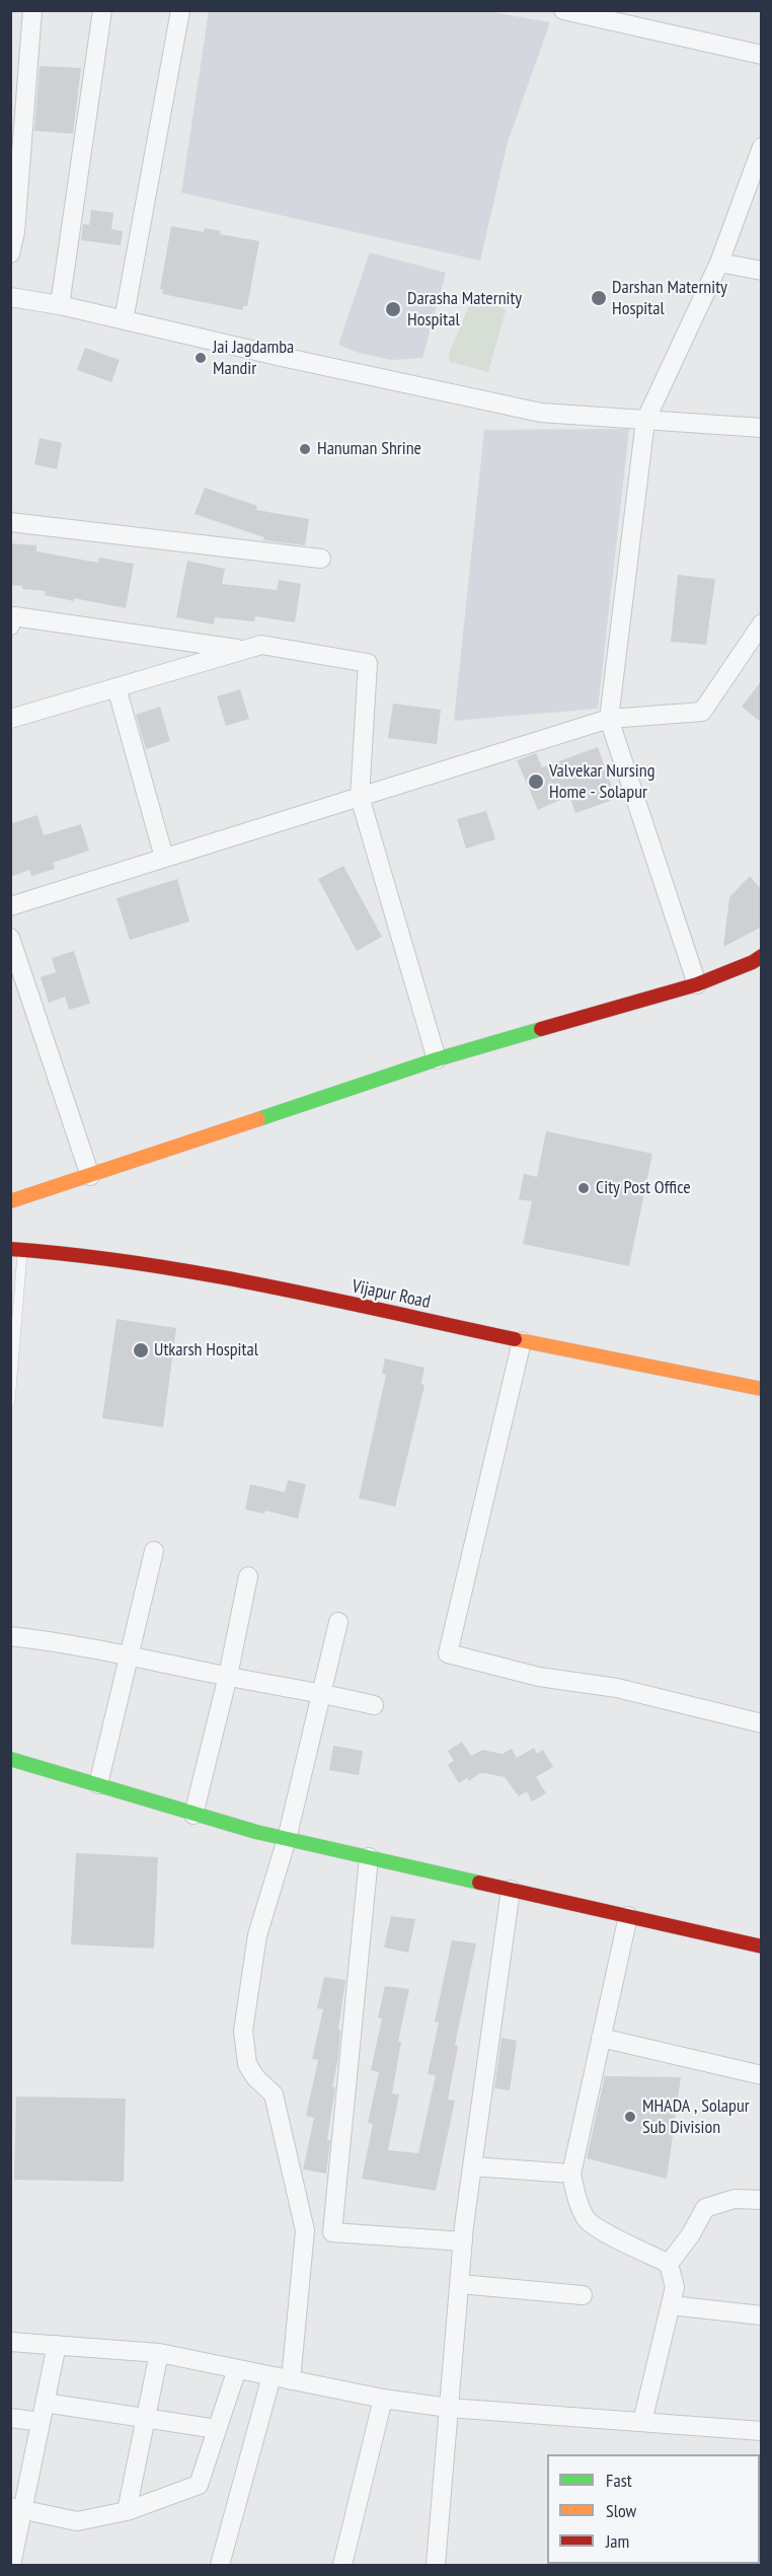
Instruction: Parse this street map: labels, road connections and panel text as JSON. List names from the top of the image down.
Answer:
{
  "streets": {
    "main road": ["Vijapur Road"]
  },
  "places": [
    "Darshan Maternity Hospital",
    "Darasha Maternity Hospital",
    "Jai Jagdamba Mandir",
    "Hanuman Shrine",
    "Valvekar Nursing Home - Solapur",
    "City Post Office",
    "Utkarsh Hospital",
    "MHADA , Solapur Sub Division"
  ],
  "legend": ["Fast", "Slow", "Jam"]
}
